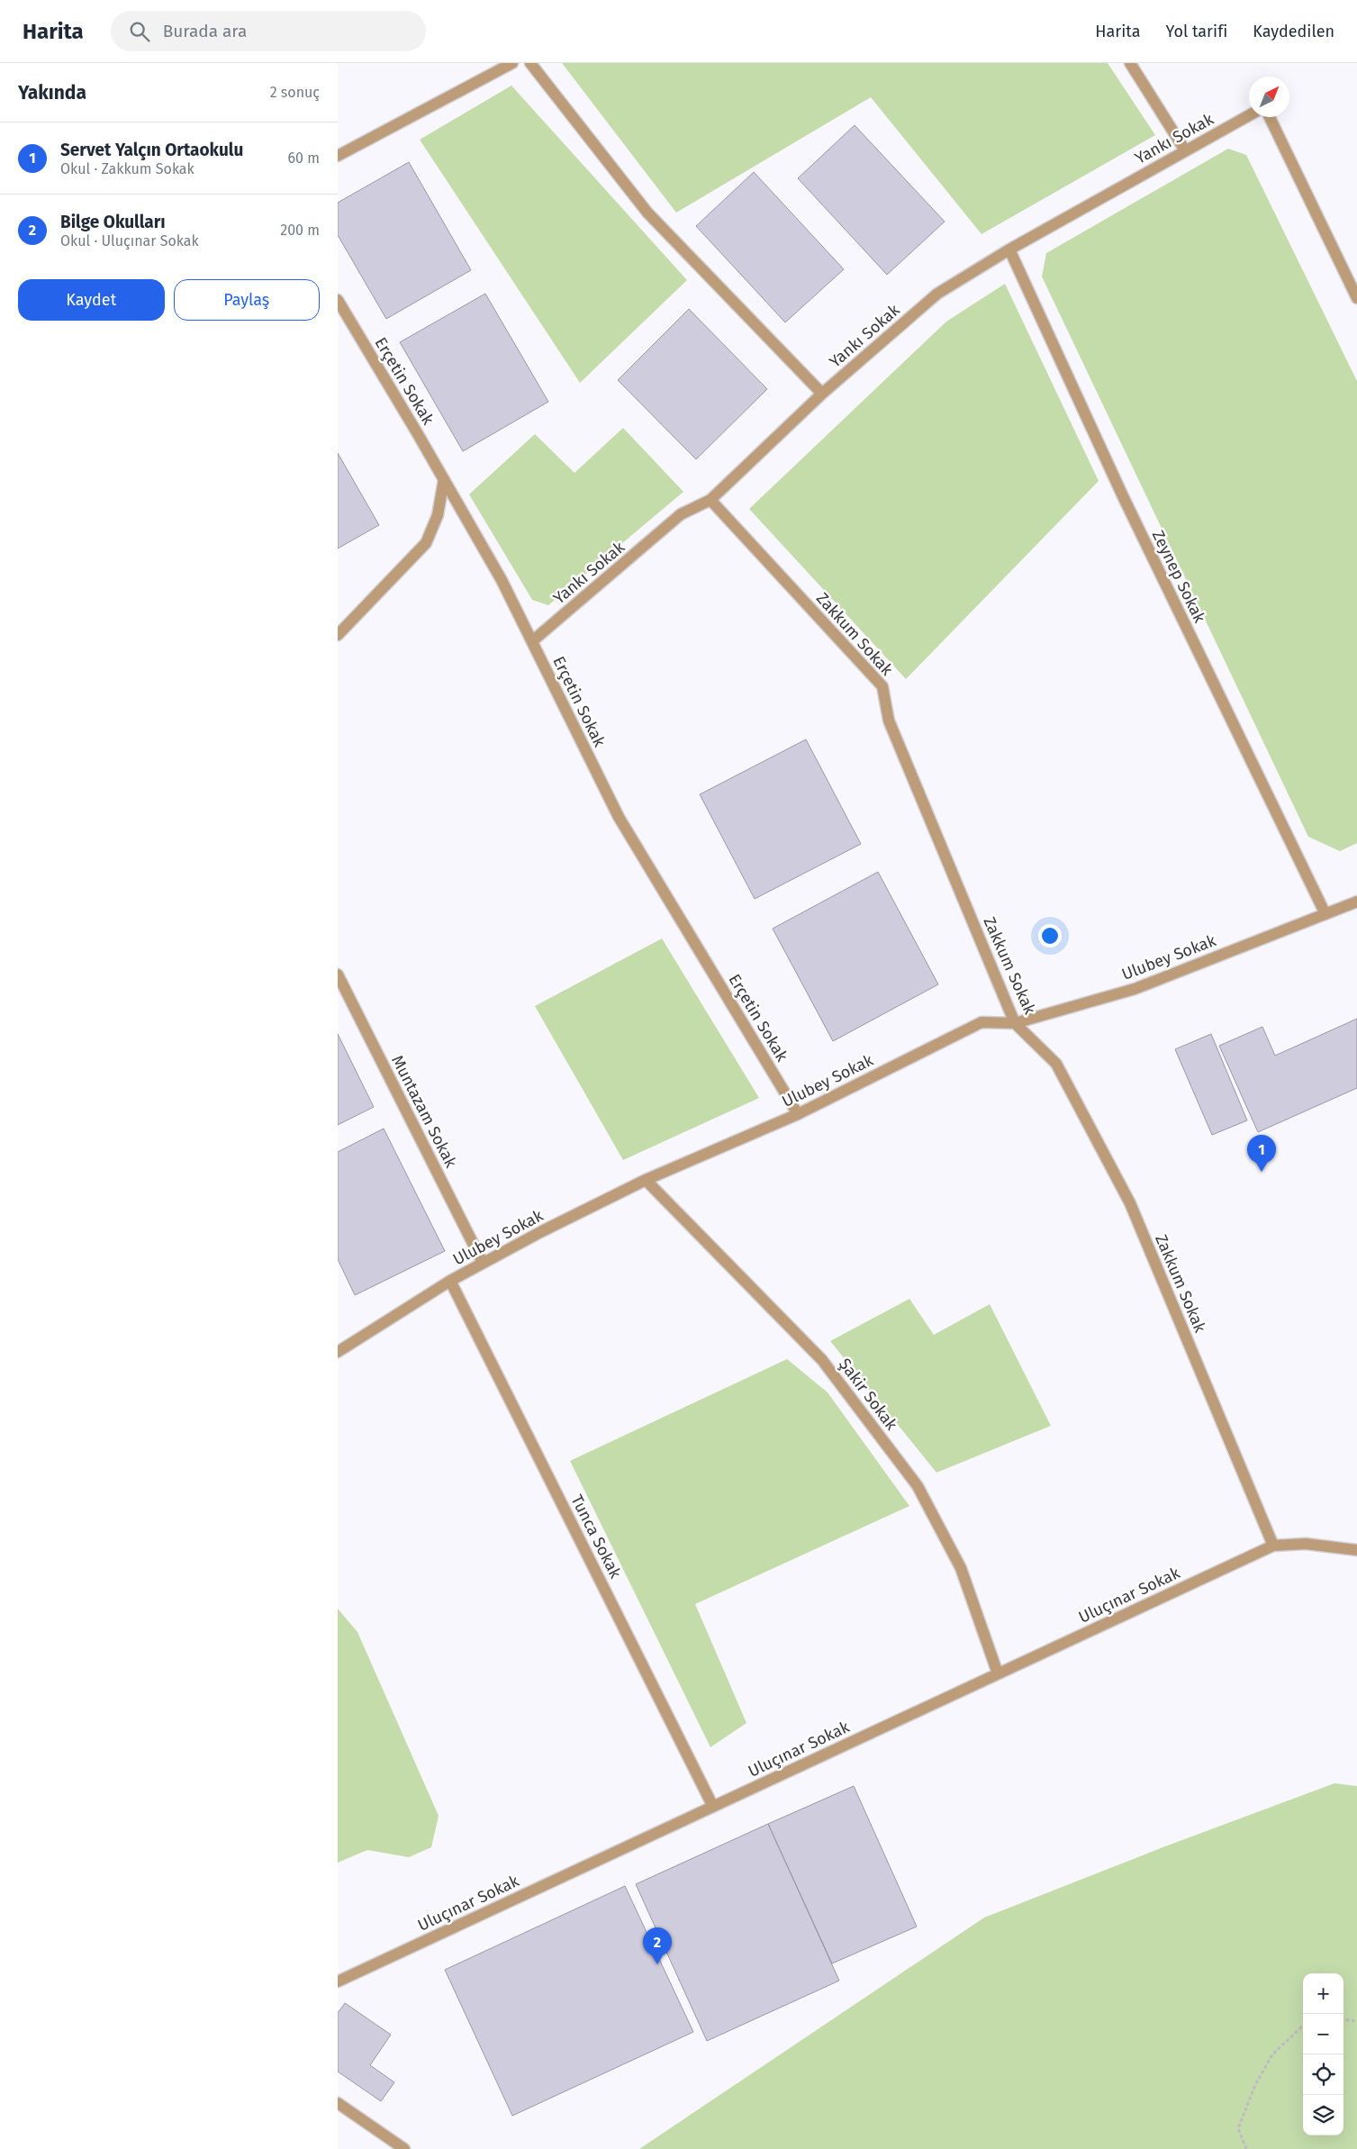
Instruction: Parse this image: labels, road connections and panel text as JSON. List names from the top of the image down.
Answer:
{
  "streets": {
    "street": [
      "Yankı Sokak",
      "Erçetin Sokak",
      "Zeynep Sokak",
      "Zakkum Sokak",
      "Ulubey Sokak",
      "Muntazam Sokak",
      "Şakir Sokak",
      "Tunca Sokak",
      "Uluçınar Sokak"
    ]
  },
  "crossings": [
    ["Yankı Sokak", "Erçetin Sokak"],
    ["Yankı Sokak", "Zeynep Sokak"],
    ["Yankı Sokak", "Zakkum Sokak"],
    ["Erçetin Sokak", "Ulubey Sokak"],
    ["Zeynep Sokak", "Ulubey Sokak"],
    ["Zakkum Sokak", "Ulubey Sokak"],
    ["Zakkum Sokak", "Uluçınar Sokak"],
    ["Ulubey Sokak", "Muntazam Sokak"],
    ["Ulubey Sokak", "Şakir Sokak"],
    ["Ulubey Sokak", "Tunca Sokak"],
    ["Şakir Sokak", "Uluçınar Sokak"],
    ["Tunca Sokak", "Uluçınar Sokak"]
  ],
  "north": "top right",
  "page": {
    "header": "Harita",
    "search": "Burada ara",
    "nav": ["Harita", "Yol tarifi", "Kaydedilen"],
    "heading": ["Yakında", "2 sonuç"],
    "list": [
      {
        "mark": "1",
        "name": "Servet Yalçın Ortaokulu",
        "note": "Okul · Zakkum Sokak",
        "value": "60 m"
      },
      {
        "mark": "2",
        "name": "Bilge Okulları",
        "note": "Okul · Uluçınar Sokak",
        "value": "200 m"
      }
    ],
    "buttons": ["Kaydet", "Paylaş"],
    "pins": ["1", "2"],
    "map_buttons": ["+", "−"]
  }
}
